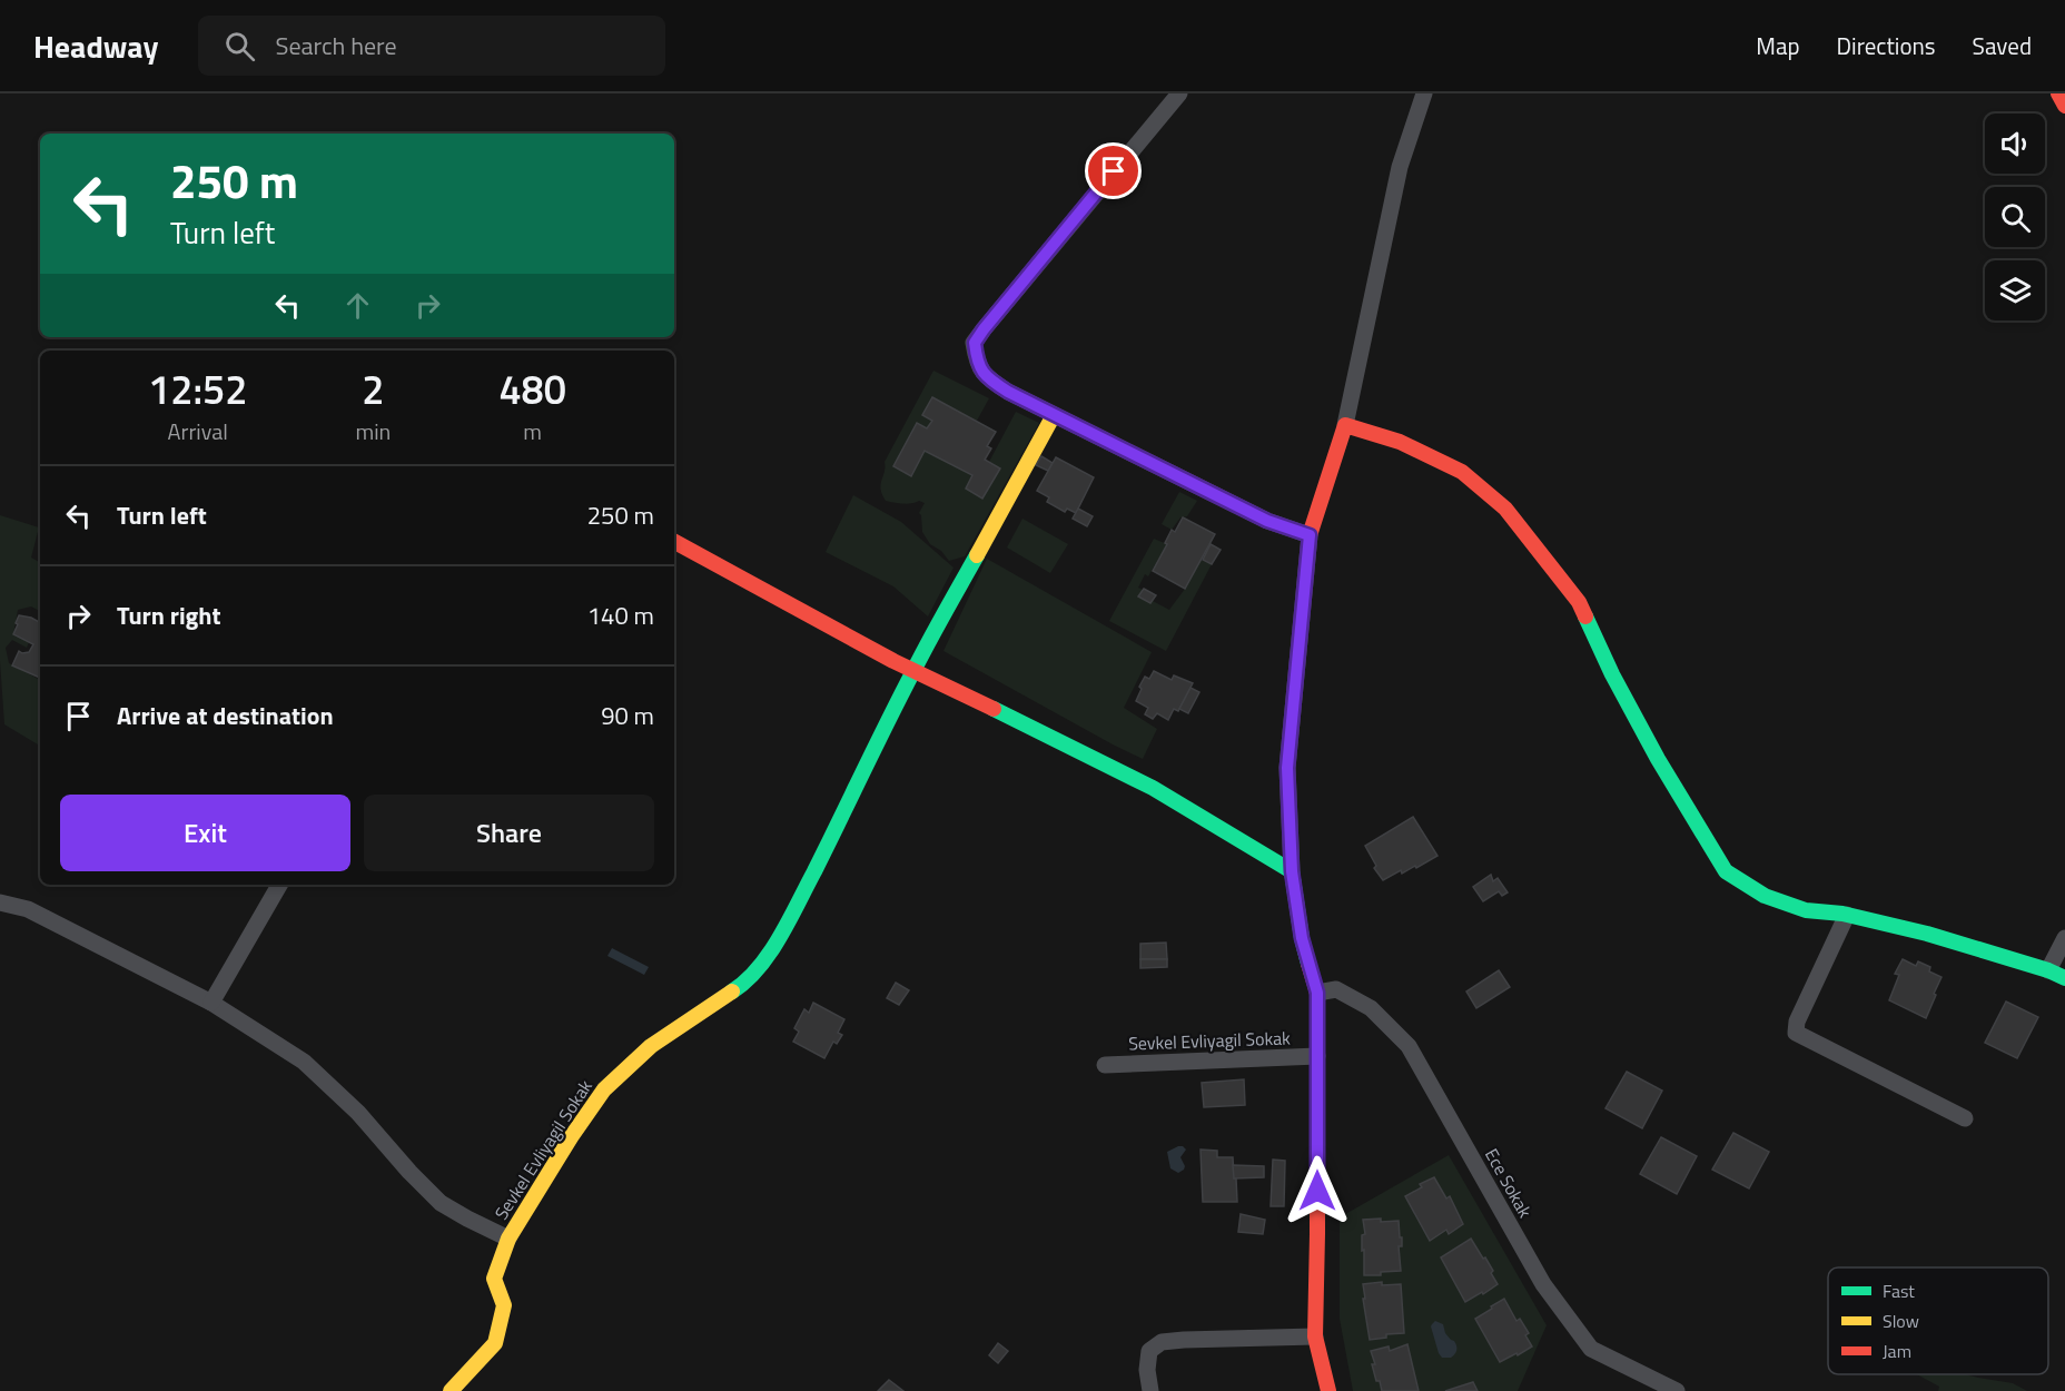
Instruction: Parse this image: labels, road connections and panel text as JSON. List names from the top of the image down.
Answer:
{
  "streets": {
    "street": ["Sevkel Evliyagil Sokak", "Ece Sokak"]
  },
  "legend": ["Fast", "Slow", "Jam"],
  "page": {
    "header": "Headway",
    "search": "Search here",
    "nav": ["Map", "Directions", "Saved"],
    "turn": ["250 m", "Turn left"],
    "eta": [
      "12:52",
      "Arrival",
      "2",
      "min",
      "480",
      "m"
    ],
    "list": [
      {
        "name": "Turn left",
        "value": "250 m"
      },
      {
        "name": "Turn right",
        "value": "140 m"
      },
      {
        "name": "Arrive at destination",
        "value": "90 m"
      }
    ],
    "buttons": ["Exit", "Share"]
  }
}
